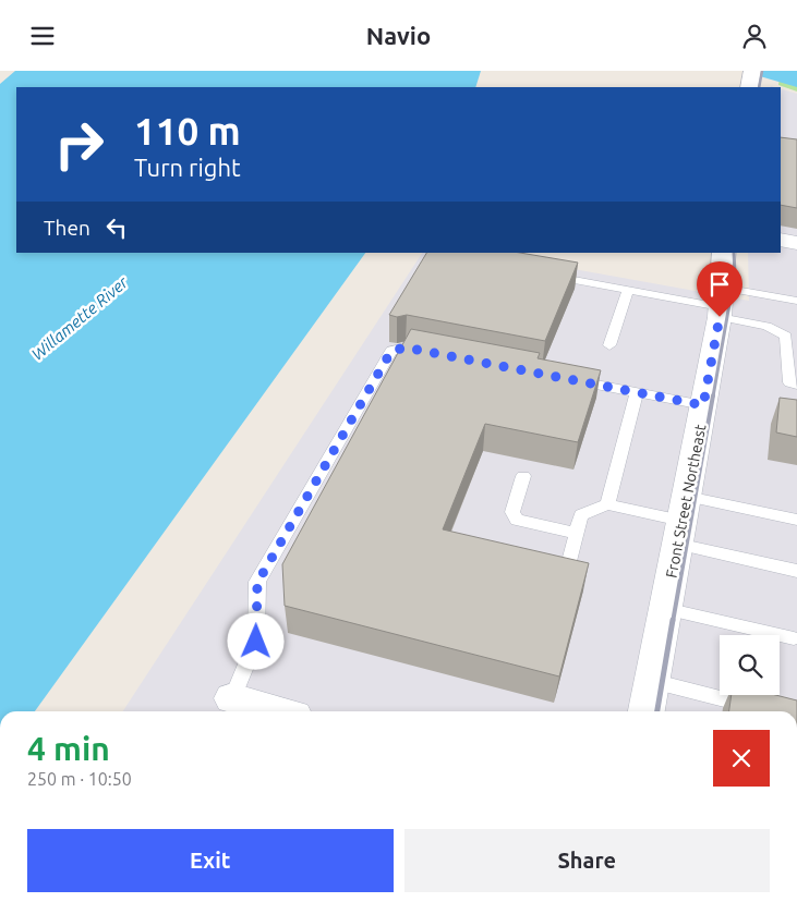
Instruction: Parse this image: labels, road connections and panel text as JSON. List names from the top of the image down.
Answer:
{
  "streets": {
    "street": ["Front Street Northeast"]
  },
  "water": ["Willamette River"],
  "page": {
    "header": "Navio",
    "turn": ["110 m", "Turn right"],
    "then": "Then",
    "heading": ["4 min", "250 m · 10:50"],
    "buttons": ["Exit", "Share"]
  }
}
